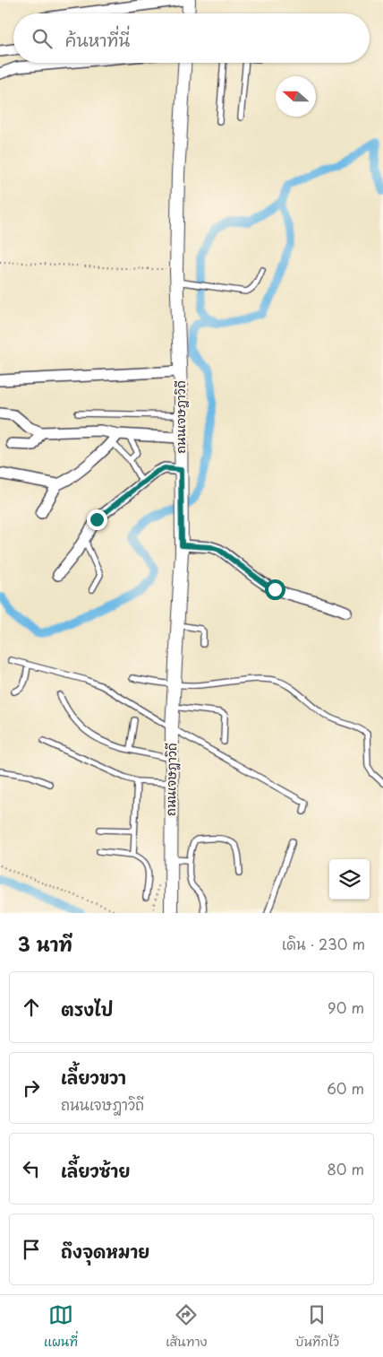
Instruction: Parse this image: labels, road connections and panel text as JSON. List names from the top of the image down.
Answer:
{
  "streets": {
    "street": ["ถนนเจษฎาวิถี"]
  },
  "north": "left",
  "page": {
    "search": "ค้นหาที่นี่",
    "heading": ["3 นาที", "เดิน · 230 m"],
    "list": [
      ["ตรงไป", "90 m"],
      ["เลี้ยวขวา", "ถนนเจษฎาวิถี", "60 m"],
      ["เลี้ยวซ้าย", "80 m"],
      "ถึงจุดหมาย"
    ],
    "nav": ["แผนที่", "เส้นทาง", "บันทึกไว้"]
  }
}
